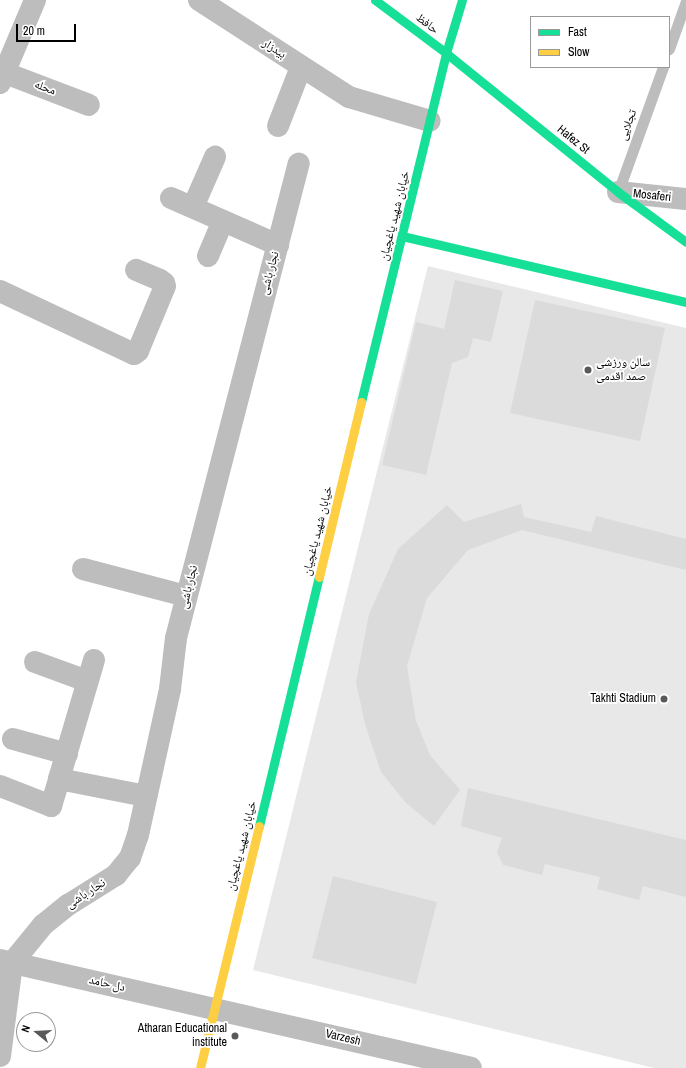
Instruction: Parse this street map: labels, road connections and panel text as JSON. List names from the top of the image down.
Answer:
{
  "streets": {
    "main road": ["حافظ", "Hafez St", "خیابان شهید یاغچیان"],
    "street": [
      "بیدزار",
      "محله",
      "Mosaferi",
      "نجار باشی",
      "دل حامد",
      "Varzesh"
    ],
    "lane": ["تجلایی"]
  },
  "crossings": [
    ["حافظ", "Hafez St"],
    ["حافظ", "خیابان شهید یاغچیان"],
    ["بیدزار", "خیابان شهید یاغچیان"],
    ["تجلایی", "Hafez St"],
    ["تجلایی", "Mosaferi"],
    ["Hafez St", "Mosaferi"],
    ["Hafez St", "خیابان شهید یاغچیان"],
    ["خیابان شهید یاغچیان", "دل حامد"],
    ["خیابان شهید یاغچیان", "Varzesh"],
    ["نجار باشی", "دل حامد"],
    ["دل حامد", "Varzesh"]
  ],
  "places": ["سالن ورزشی صمد اقدمی", "Takhti Stadium", "Atharan Educational institute"],
  "legend": ["Fast", "Slow"],
  "scale_bar": "20 m",
  "north": "left"
}
